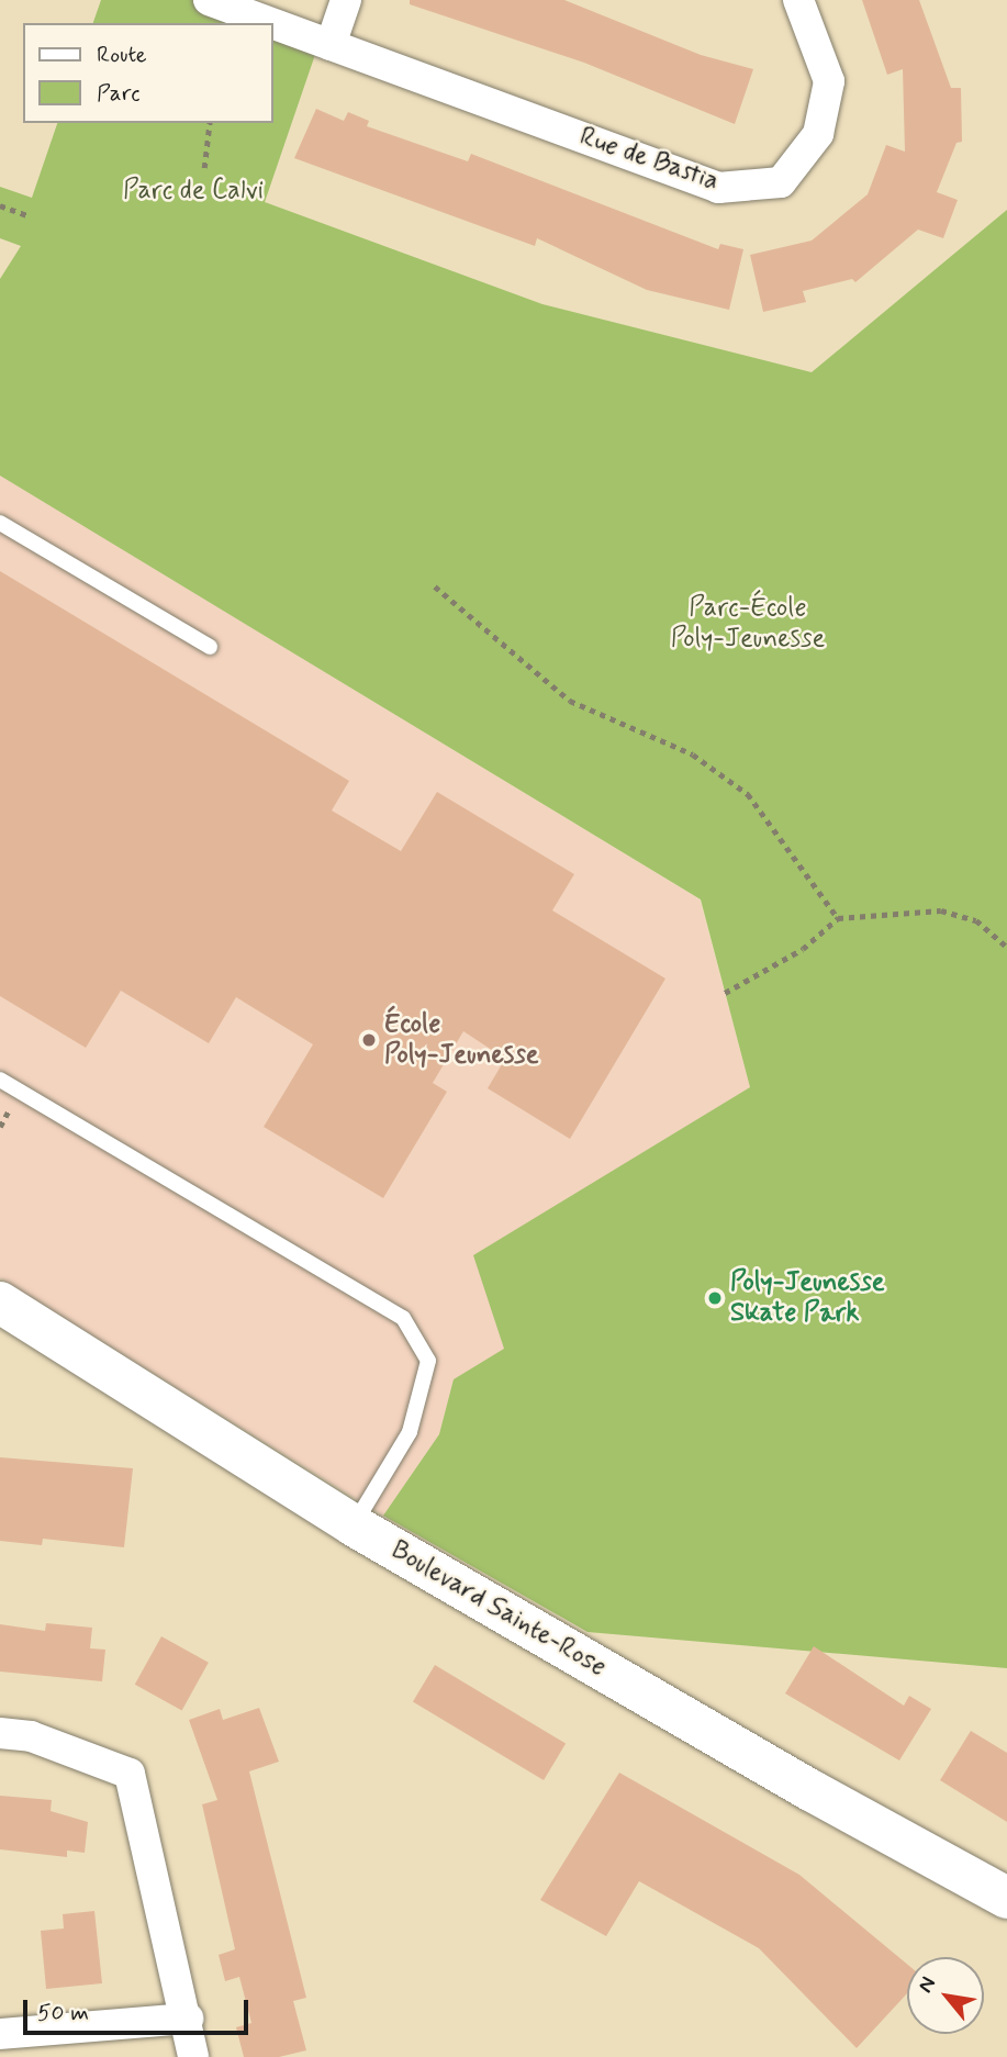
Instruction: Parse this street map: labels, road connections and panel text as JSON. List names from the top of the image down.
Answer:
{
  "streets": {
    "street": ["Rue de Bastia", "Boulevard Sainte-Rose"]
  },
  "parks": ["Parc de Calvi", "Parc-École Poly-Jeunesse"],
  "places": ["École Poly-Jeunesse", "Poly-Jeunesse Skate Park"],
  "legend": ["Route", "Parc"],
  "scale_bar": "50 m",
  "north": "top left"
}
